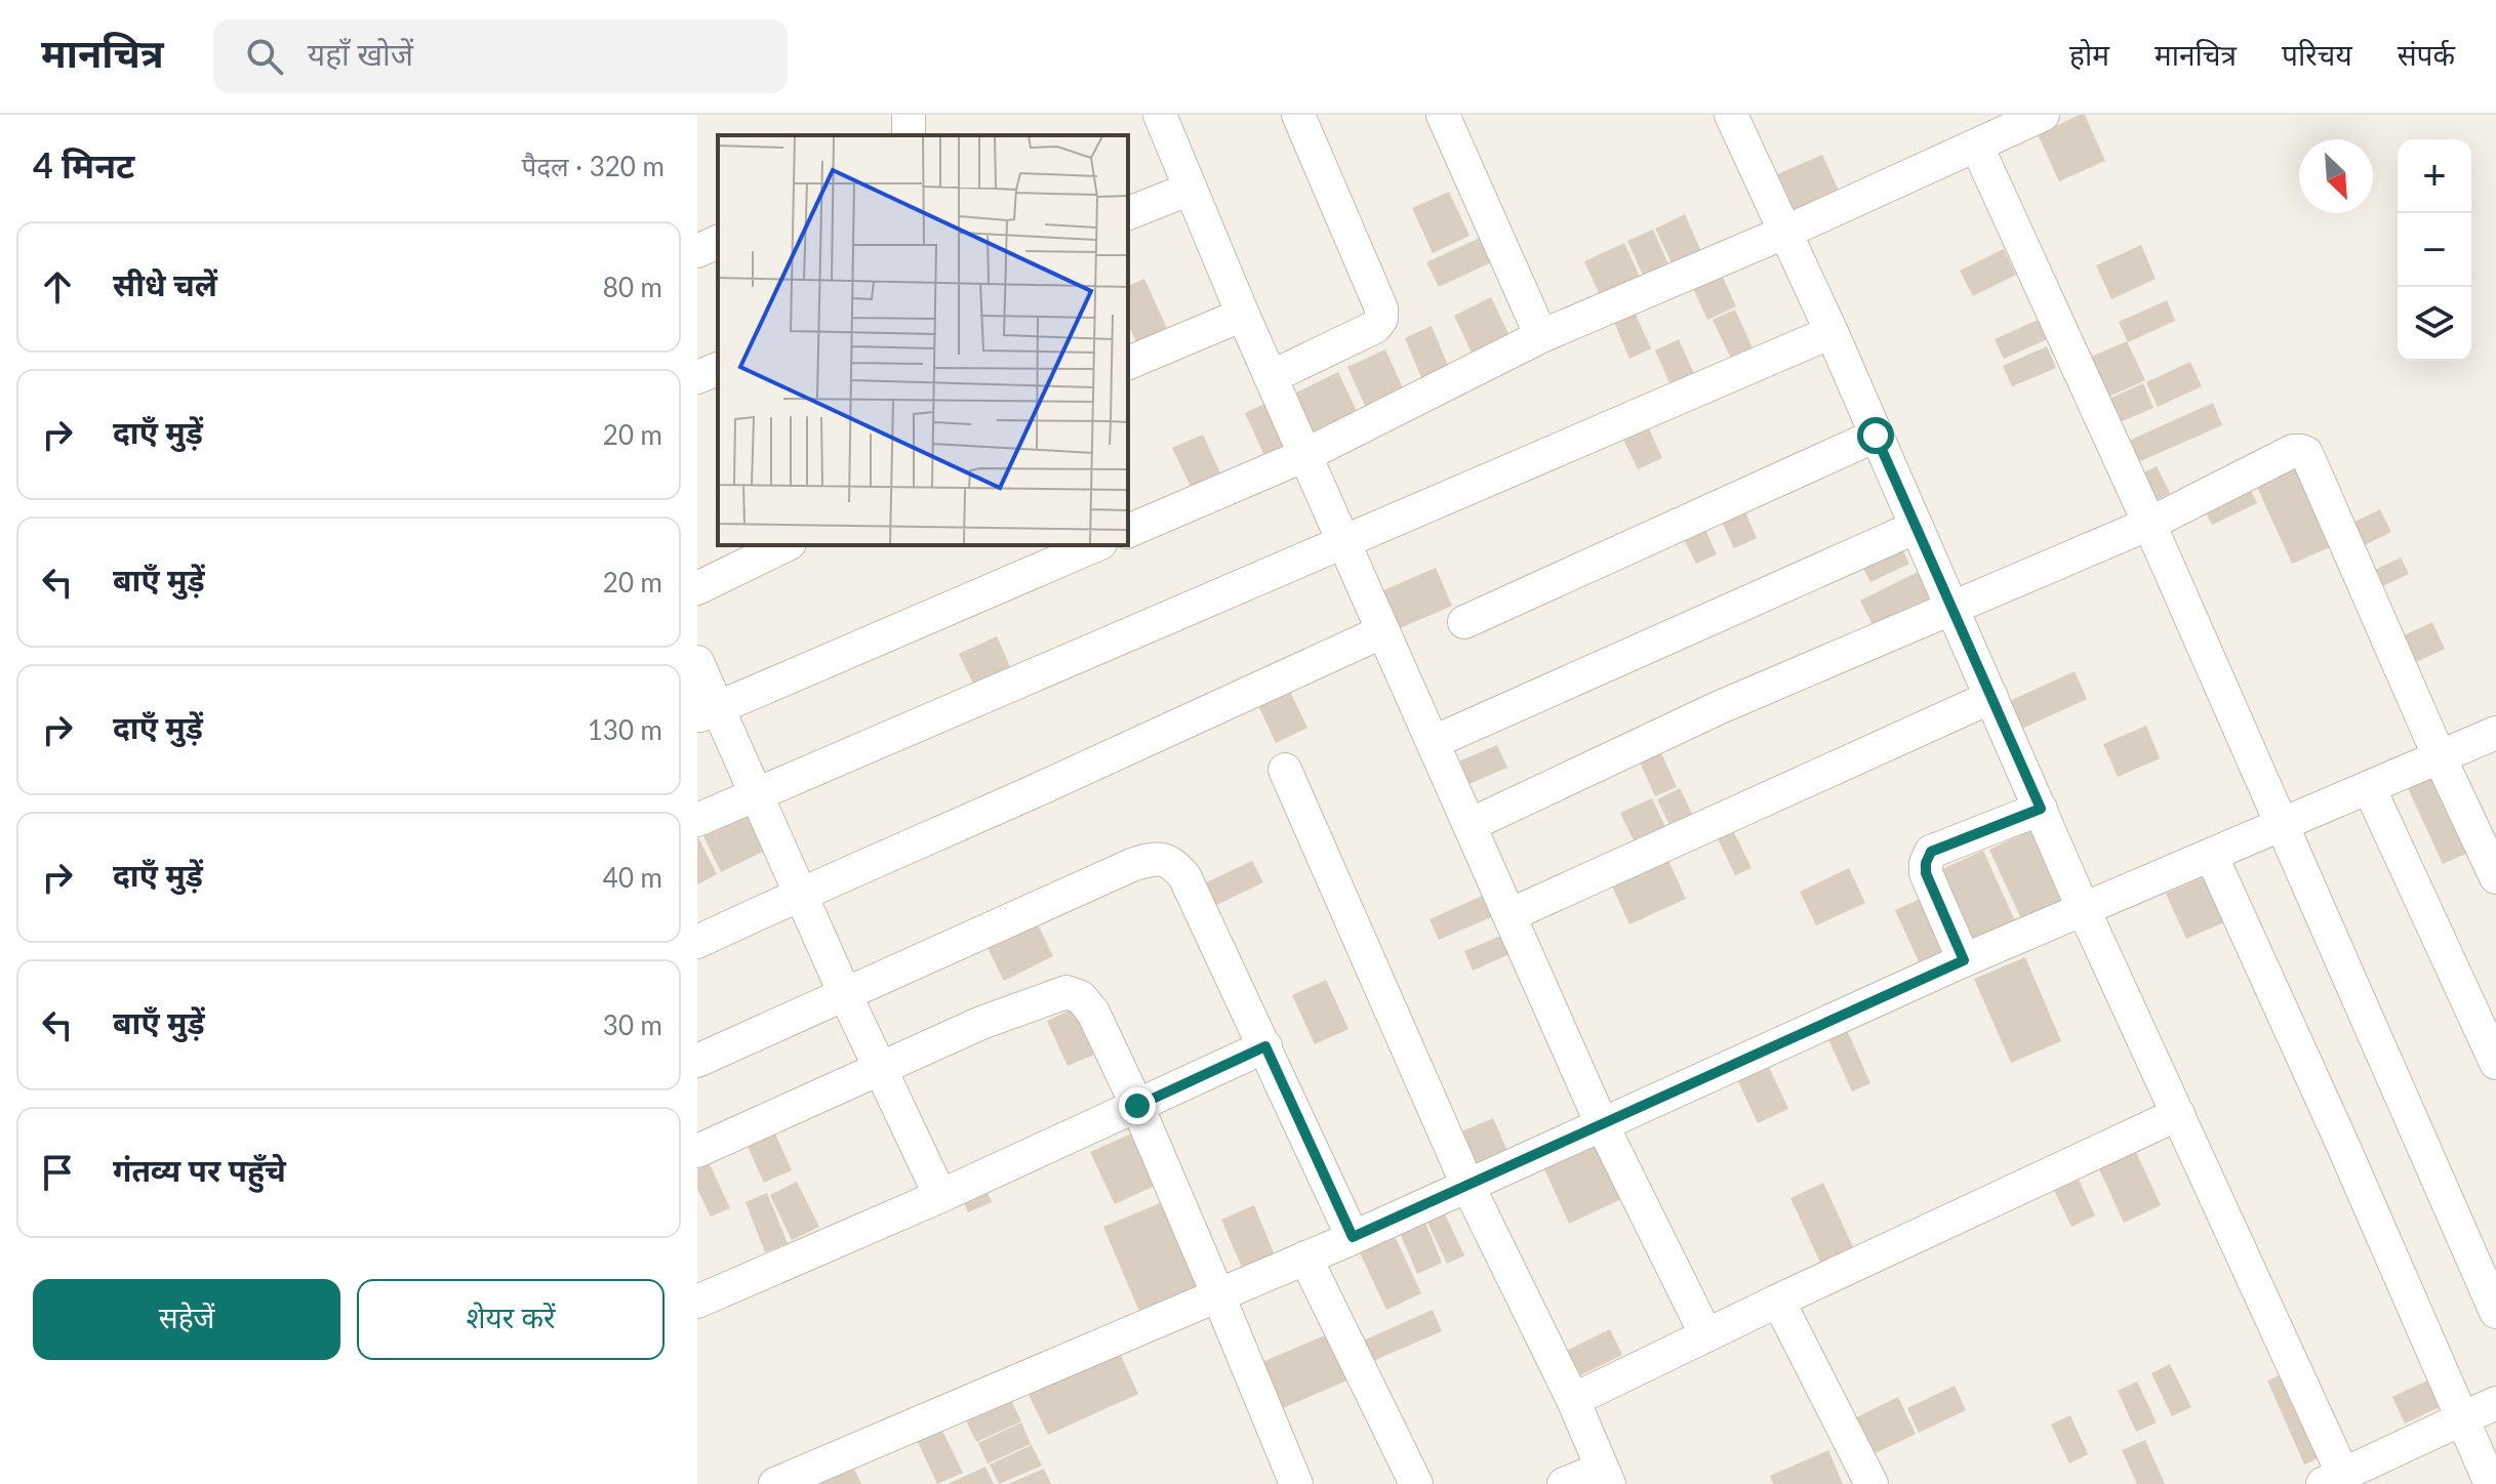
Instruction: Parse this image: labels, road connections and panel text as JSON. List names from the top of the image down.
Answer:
{
  "north": "bottom right",
  "page": {
    "header": "मानचित्र",
    "search": "यहाँ खोजें",
    "nav": [
      "होम",
      "मानचित्र",
      "परिचय",
      "संपर्क"
    ],
    "heading": ["4 मिनट", "पैदल · 320 m"],
    "map_buttons": ["+", "−"],
    "list": [
      ["सीधे चलें", "80 m"],
      ["दाएँ मुड़ें", "20 m"],
      ["बाएँ मुड़ें", "20 m"],
      ["दाएँ मुड़ें", "130 m"],
      ["दाएँ मुड़ें", "40 m"],
      ["बाएँ मुड़ें", "30 m"],
      "गंतव्य पर पहुँचे"
    ],
    "buttons": ["सहेजें", "शेयर करें"]
  }
}
